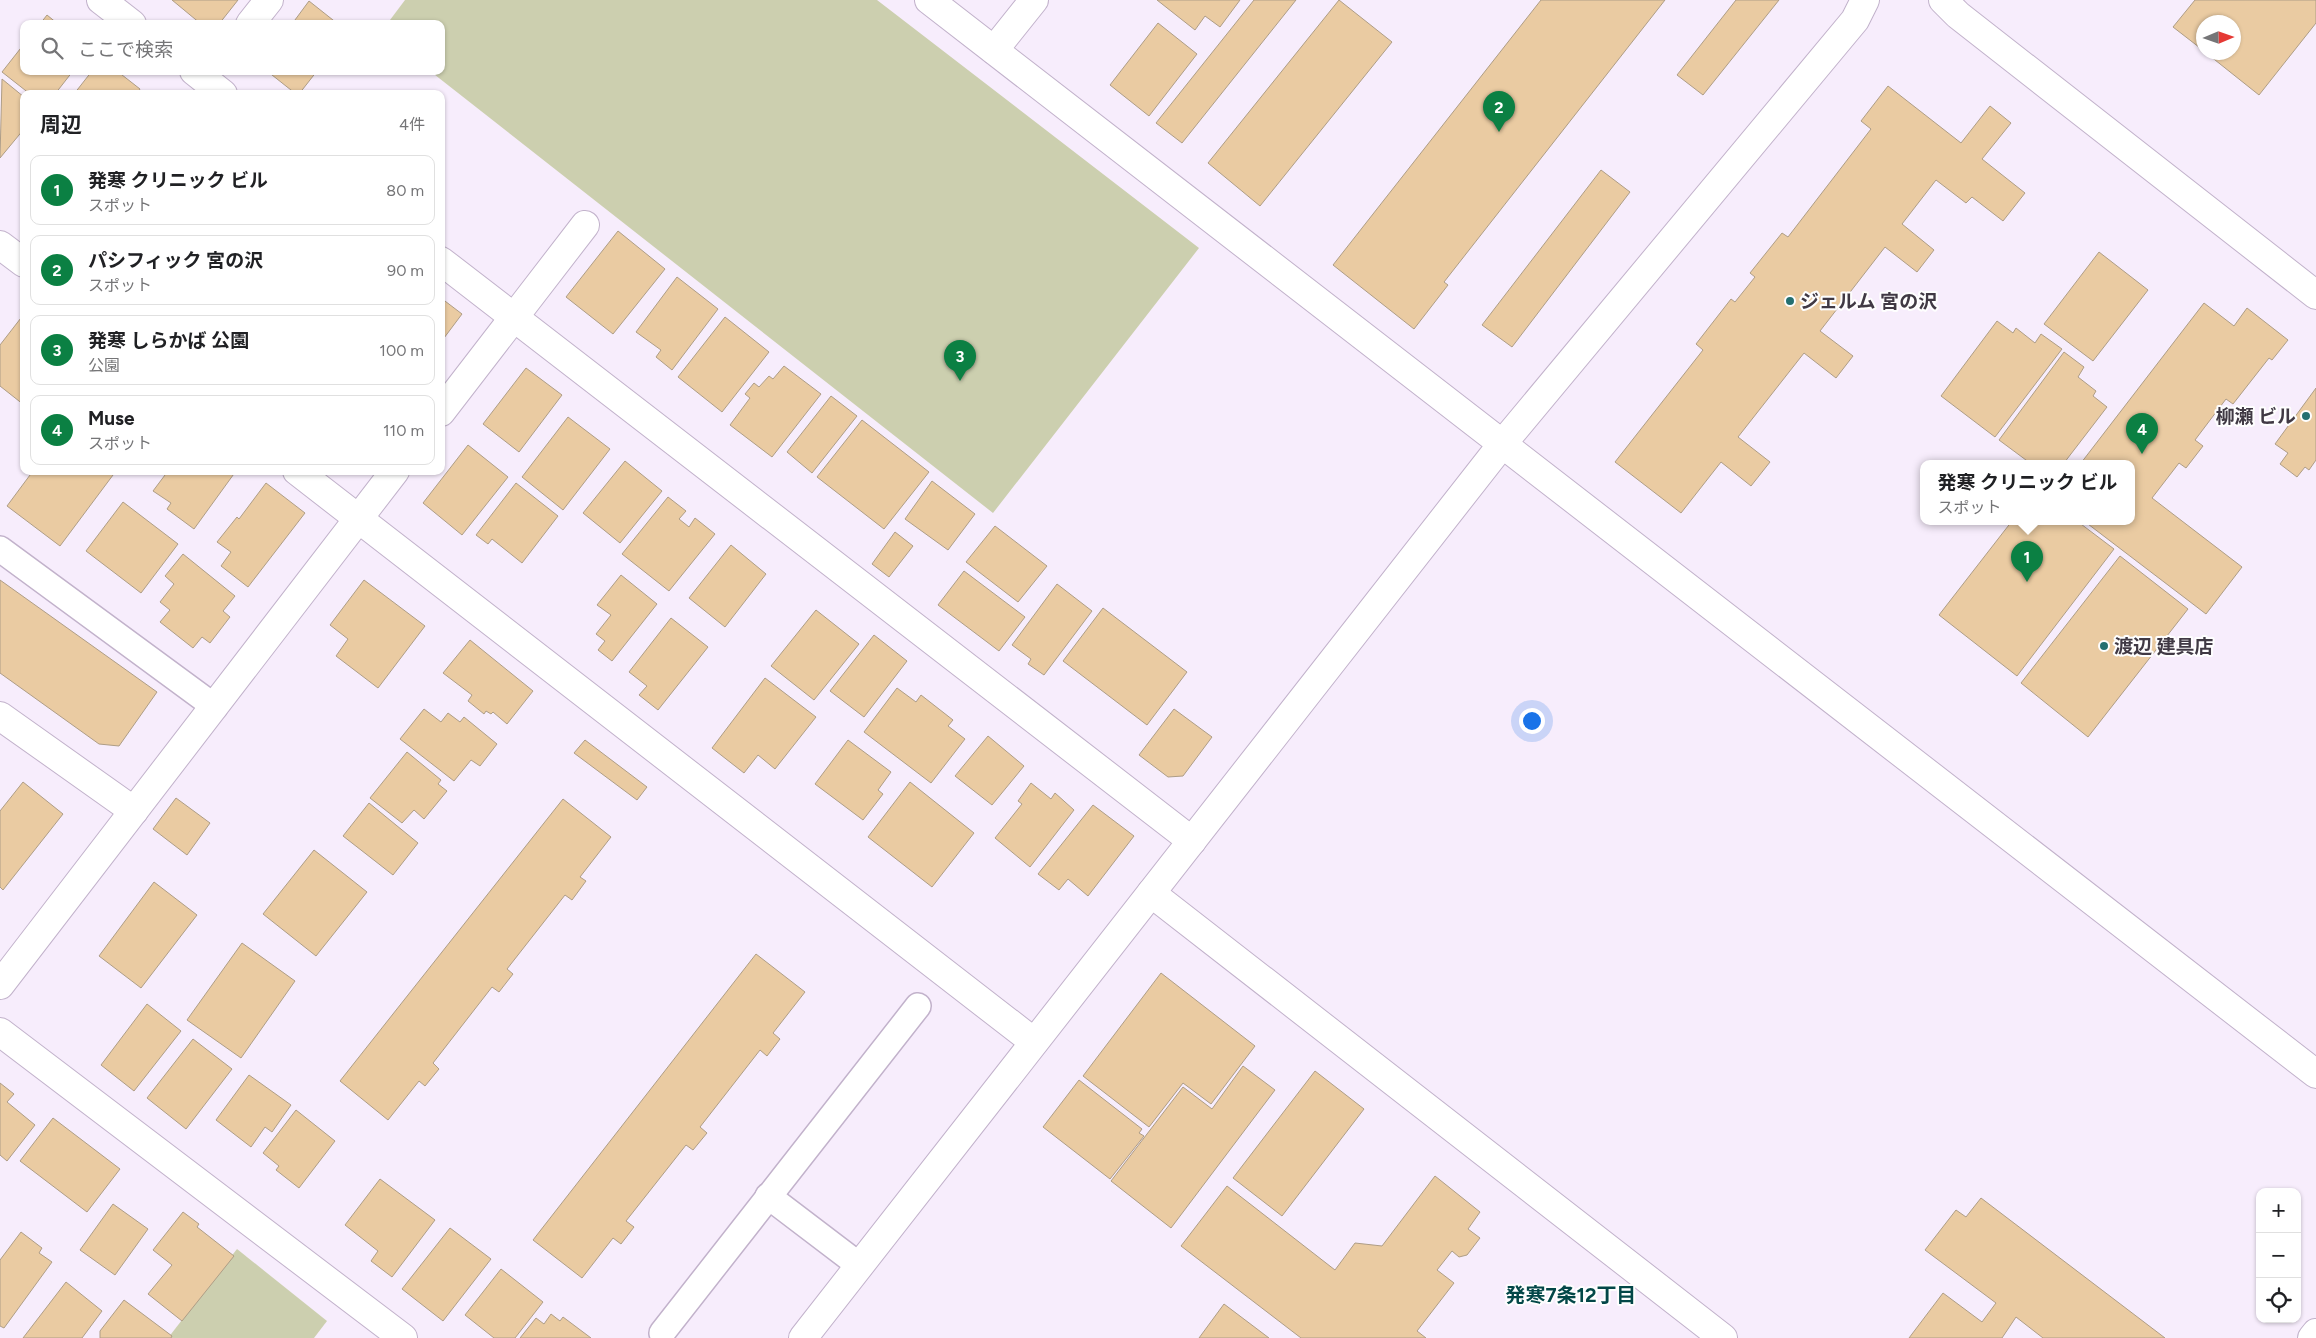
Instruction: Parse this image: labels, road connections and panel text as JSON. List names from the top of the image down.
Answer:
{
  "districts": ["発寒7条12丁目"],
  "places": ["ジェルム 宮の沢", "柳瀬 ビル", "渡辺 建具店"],
  "north": "right",
  "page": {
    "search": "ここで検索",
    "heading": ["周辺", "4件"],
    "pins": [
      "2",
      "3",
      "4",
      "1"
    ],
    "list": [
      {
        "mark": "1",
        "name": "発寒 クリニック ビル",
        "note": "スポット",
        "value": "80 m"
      },
      {
        "mark": "2",
        "name": "パシフィック 宮の沢",
        "note": "スポット",
        "value": "90 m"
      },
      {
        "mark": "3",
        "name": "発寒 しらかば 公園",
        "note": "公園",
        "value": "100 m"
      },
      {
        "mark": "4",
        "name": "Muse",
        "note": "スポット",
        "value": "110 m"
      }
    ],
    "popup": ["発寒 クリニック ビル", "スポット"],
    "map_buttons": ["+", "−"]
  }
}
